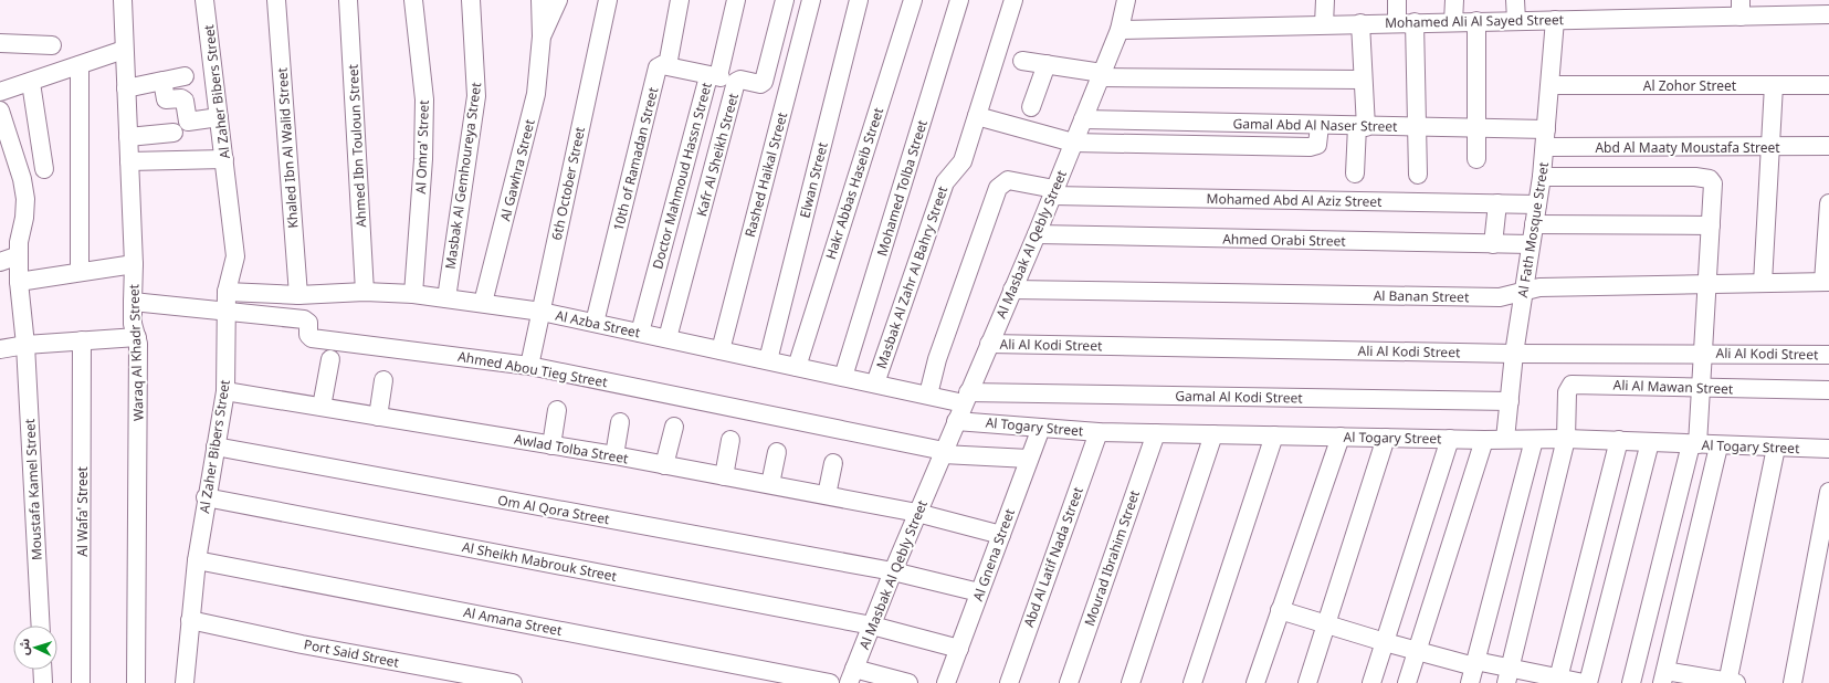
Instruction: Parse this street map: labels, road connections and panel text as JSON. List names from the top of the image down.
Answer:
{
  "streets": {
    "street": [
      "Mohamed Ali Al Sayed Street",
      "Al Zohor Street",
      "Al Zaher Bibers Street",
      "Gamal Abd Al Naser Street",
      "Ahmed Ibn Touloun Street",
      "Al Omra' Street",
      "Abd Al Maaty Moustafa Street",
      "Khaled Ibn Al Walid Street",
      "Kafr Al Sheikh Street",
      "10th of Ramadan Street",
      "Al Gawhra Street",
      "Rashed Haikal Street",
      "Masbak Al Gemhoureya Street",
      "Doctor Mahmoud Hassn Street",
      "Elwan Street",
      "6th October Street",
      "Hakr Abbas Haseib Street",
      "Mohamed Tolba Street",
      "Mohamed Abd Al Aziz Street",
      "Al Fath Mosque Street",
      "Ahmed Orabi Street",
      "Al Masbak Al Qebly Street",
      "Masbak Al Zahr Al Bahry Street",
      "Al Banan Street",
      "Al Azba Street",
      "Ali Al Kodi Street",
      "Waraq Al Khadr Street",
      "Ahmed Abou Tieg Street",
      "Ali Al Mawan Street",
      "Gamal Al Kodi Street",
      "Al Togary Street",
      "Awlad Tolba Street",
      "Moustafa Kamel Street",
      "Om Al Qora Street",
      "Al Wafa' Street",
      "Al Gnena Street",
      "Abd Al Latif Nada Street",
      "Mourad Ibrahim Street",
      "Al Sheikh Mabrouk Street",
      "Al Amana Street",
      "Port Said Street"
    ]
  },
  "crossings": [
    ["Mohamed Ali Al Sayed Street", "Al Fath Mosque Street"],
    ["Mohamed Ali Al Sayed Street", "Al Masbak Al Qebly Street"],
    ["Al Zohor Street", "Al Fath Mosque Street"],
    ["Al Zaher Bibers Street", "Al Azba Street"],
    ["Al Zaher Bibers Street", "Ahmed Abou Tieg Street"],
    ["Al Zaher Bibers Street", "Awlad Tolba Street"],
    ["Al Zaher Bibers Street", "Om Al Qora Street"],
    ["Al Zaher Bibers Street", "Al Sheikh Mabrouk Street"],
    ["Al Zaher Bibers Street", "Al Amana Street"],
    ["Al Zaher Bibers Street", "Port Said Street"],
    ["Gamal Abd Al Naser Street", "Abd Al Maaty Moustafa Street"],
    ["Gamal Abd Al Naser Street", "Al Fath Mosque Street"],
    ["Gamal Abd Al Naser Street", "Al Masbak Al Qebly Street"],
    ["Ahmed Ibn Touloun Street", "Al Azba Street"],
    ["Al Omra' Street", "Al Azba Street"],
    ["Abd Al Maaty Moustafa Street", "Al Fath Mosque Street"],
    ["Khaled Ibn Al Walid Street", "Al Azba Street"],
    ["Kafr Al Sheikh Street", "Al Azba Street"],
    ["10th of Ramadan Street", "Al Azba Street"],
    ["Al Gawhra Street", "Al Azba Street"],
    ["Rashed Haikal Street", "Al Azba Street"],
    ["Masbak Al Gemhoureya Street", "Al Azba Street"],
    ["Doctor Mahmoud Hassn Street", "Al Azba Street"],
    ["Elwan Street", "Al Azba Street"],
    ["6th October Street", "Al Azba Street"],
    ["6th October Street", "Ahmed Abou Tieg Street"],
    ["Hakr Abbas Haseib Street", "Al Azba Street"],
    ["Mohamed Tolba Street", "Al Azba Street"],
    ["Mohamed Abd Al Aziz Street", "Al Fath Mosque Street"],
    ["Mohamed Abd Al Aziz Street", "Al Masbak Al Qebly Street"],
    ["Mohamed Abd Al Aziz Street", "Al Azba Street"],
    ["Al Fath Mosque Street", "Ahmed Orabi Street"],
    ["Al Fath Mosque Street", "Al Banan Street"],
    ["Al Fath Mosque Street", "Ali Al Kodi Street"],
    ["Al Fath Mosque Street", "Gamal Al Kodi Street"],
    ["Al Fath Mosque Street", "Al Togary Street"],
    ["Ahmed Orabi Street", "Al Masbak Al Qebly Street"],
    ["Al Masbak Al Qebly Street", "Al Banan Street"],
    ["Al Masbak Al Qebly Street", "Al Azba Street"],
    ["Al Masbak Al Qebly Street", "Ali Al Kodi Street"],
    ["Al Masbak Al Qebly Street", "Ahmed Abou Tieg Street"],
    ["Al Masbak Al Qebly Street", "Gamal Al Kodi Street"],
    ["Al Masbak Al Qebly Street", "Al Togary Street"],
    ["Al Masbak Al Qebly Street", "Awlad Tolba Street"],
    ["Al Masbak Al Qebly Street", "Om Al Qora Street"],
    ["Al Masbak Al Qebly Street", "Al Sheikh Mabrouk Street"],
    ["Masbak Al Zahr Al Bahry Street", "Al Azba Street"],
    ["Al Azba Street", "Gamal Al Kodi Street"],
    ["Waraq Al Khadr Street", "Ahmed Abou Tieg Street"],
    ["Ahmed Abou Tieg Street", "Al Gnena Street"],
    ["Ali Al Mawan Street", "Al Togary Street"],
    ["Al Togary Street", "Al Gnena Street"],
    ["Al Togary Street", "Abd Al Latif Nada Street"],
    ["Al Togary Street", "Mourad Ibrahim Street"],
    ["Awlad Tolba Street", "Al Gnena Street"],
    ["Om Al Qora Street", "Al Gnena Street"],
    ["Al Gnena Street", "Al Sheikh Mabrouk Street"]
  ],
  "north": "left"
}
